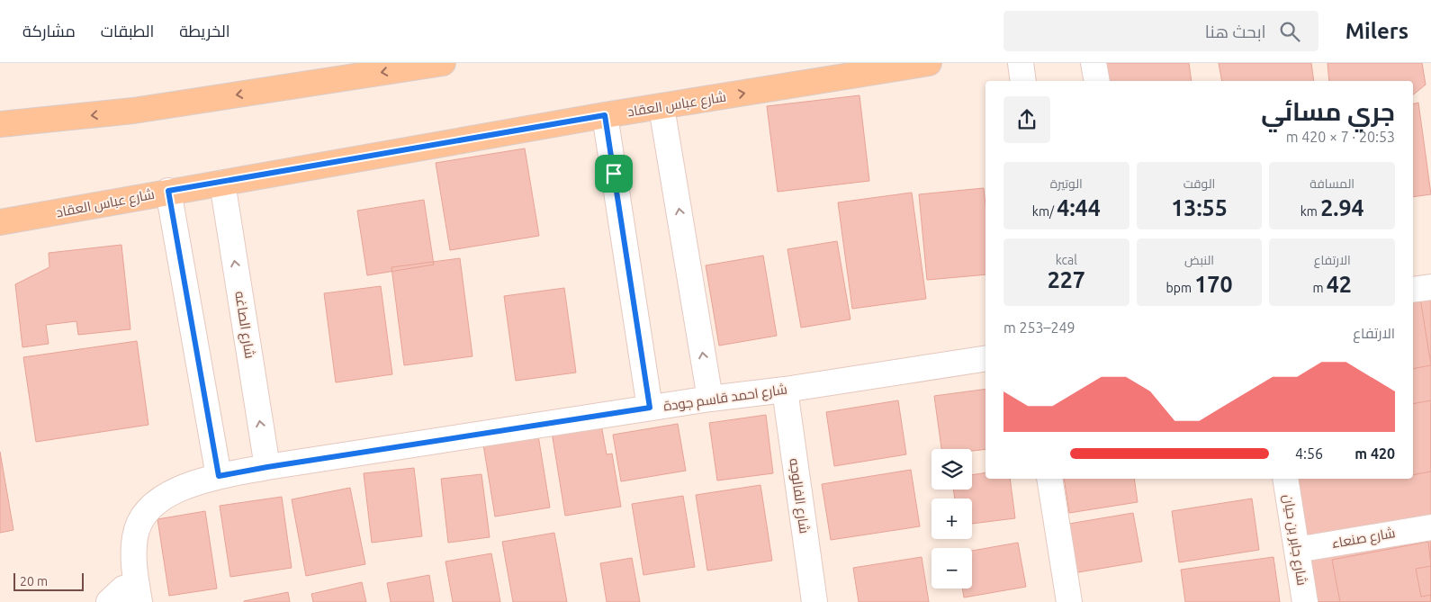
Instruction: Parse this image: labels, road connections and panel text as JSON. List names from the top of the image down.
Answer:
{
  "streets": {
    "main road": ["شارع عباس العقاد"],
    "street": [
      "شارع الصاغه",
      "شارع احمد قاسم جودة",
      "شارع الفالوجه",
      "شارع صنعاء",
      "شارع جابر بن حيان"
    ]
  },
  "crossings": [
    ["شارع عباس العقاد", "شارع الصاغه"],
    ["شارع الصاغه", "شارع احمد قاسم جودة"],
    ["شارع احمد قاسم جودة", "شارع الفالوجه"],
    ["شارع صنعاء", "شارع جابر بن حيان"]
  ],
  "scale_bar": "20 m",
  "page": {
    "header": "Milers",
    "search": "ابحث هنا",
    "nav": ["الخريطة", "الطبقات", "مشاركة"],
    "heading": ["جري مسائي", "20:53 · 7 × 420 m"],
    "stats": [
      ["المسافة", "2.94 km"],
      ["الوقت", "13:55"],
      ["الوتيرة", "4:44 /km"],
      ["الارتفاع", "42 m"],
      ["النبض", "170 bpm"],
      ["kcal", "227"]
    ],
    "chart": ["الارتفاع", "249–253 m"],
    "list": [
      {
        "name": "420 m",
        "note": "4:56"
      }
    ],
    "map_buttons": ["+", "−"],
    "scale": "20 m"
  }
}
